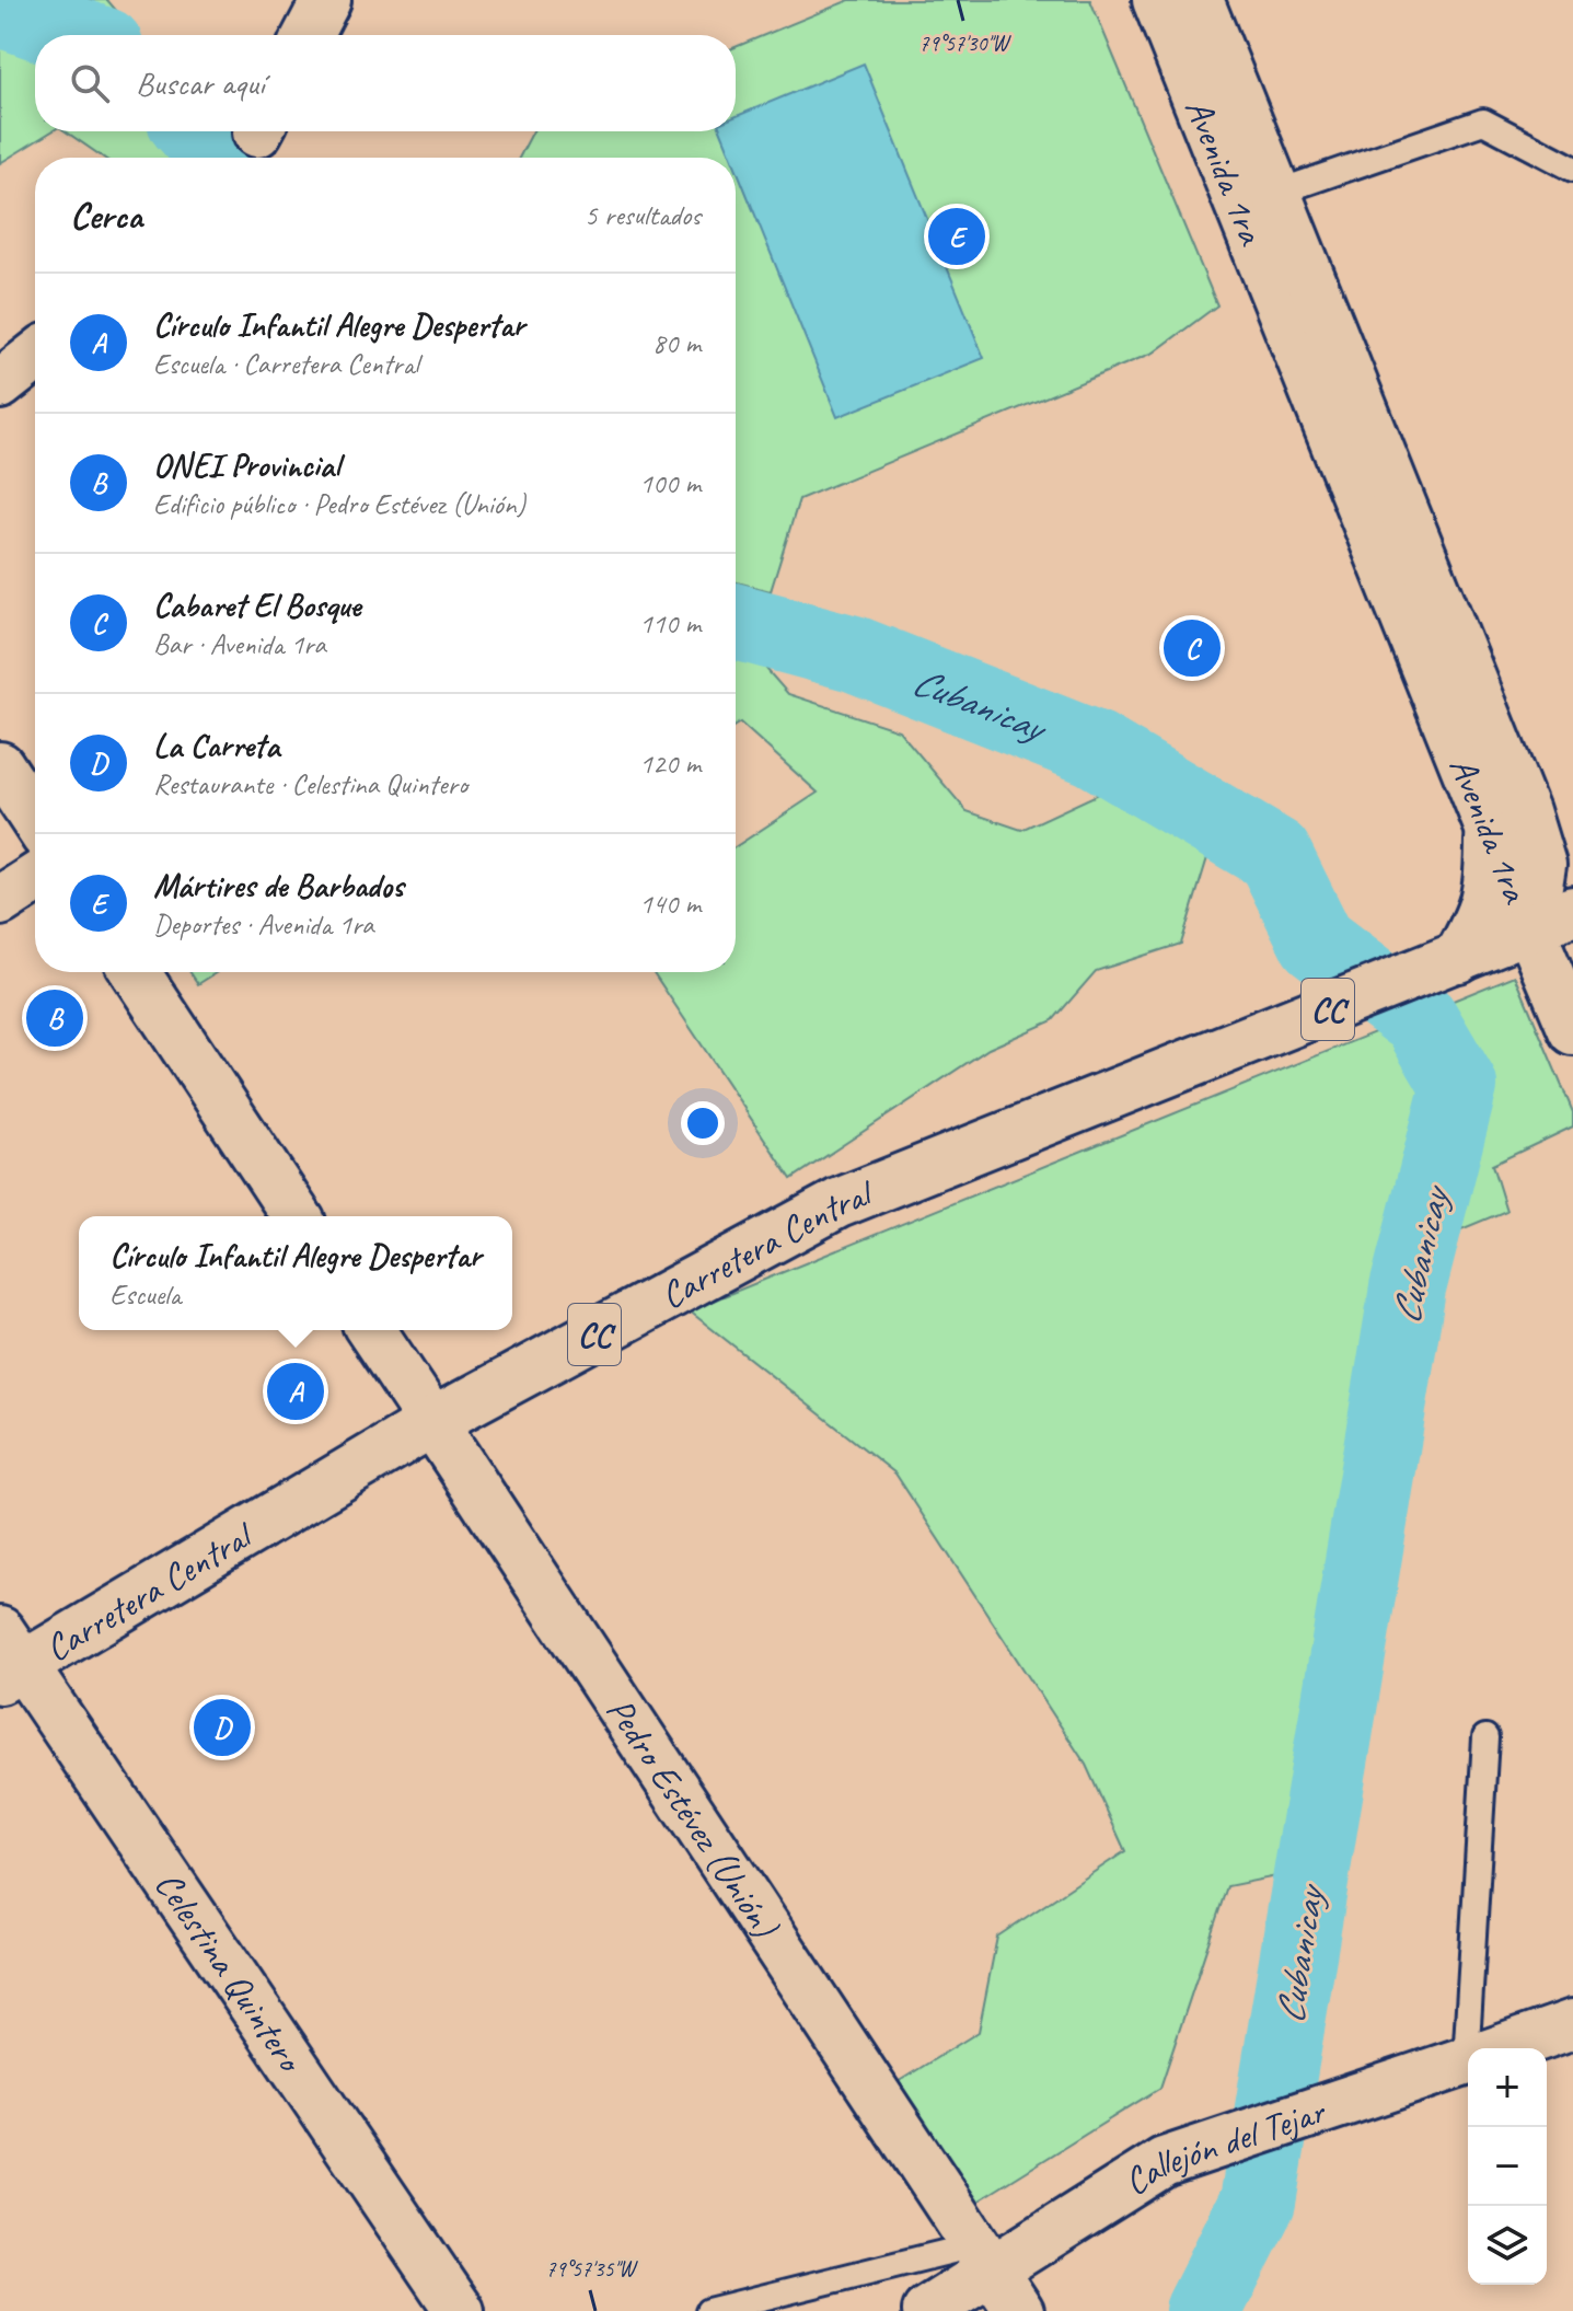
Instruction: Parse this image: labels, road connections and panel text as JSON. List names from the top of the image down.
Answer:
{
  "streets": {
    "main road": [
      "Avenida 1ra",
      "CC",
      "Carretera Central",
      "Pedro Estévez (Unión)",
      "Celestina Quintero",
      "Callejón del Tejar"
    ]
  },
  "crossings": [
    ["Avenida 1ra", "Carretera Central"],
    ["Carretera Central", "Pedro Estévez (Unión)"],
    ["Carretera Central", "Celestina Quintero"],
    ["Pedro Estévez (Unión)", "Callejón del Tejar"]
  ],
  "water": ["Cubanicay"],
  "page": {
    "search": "Buscar aquí",
    "heading": ["Cerca", "5 resultados"],
    "pins": [
      "E",
      "C",
      "B",
      "A",
      "D"
    ],
    "list": [
      {
        "mark": "A",
        "name": "Círculo Infantil Alegre Despertar",
        "note": "Escuela · Carretera Central",
        "value": "80 m"
      },
      {
        "mark": "B",
        "name": "ONEI Provincial",
        "note": "Edificio público · Pedro Estévez (Unión)",
        "value": "100 m"
      },
      {
        "mark": "C",
        "name": "Cabaret El Bosque",
        "note": "Bar · Avenida 1ra",
        "value": "110 m"
      },
      {
        "mark": "D",
        "name": "La Carreta",
        "note": "Restaurante · Celestina Quintero",
        "value": "120 m"
      },
      {
        "mark": "E",
        "name": "Mártires de Barbados",
        "note": "Deportes · Avenida 1ra",
        "value": "140 m"
      }
    ],
    "popup": ["Círculo Infantil Alegre Despertar", "Escuela"],
    "map_buttons": ["+", "−"]
  },
  "coordinates": ["79°57'30\"W", "79°57'35\"W"]
}
